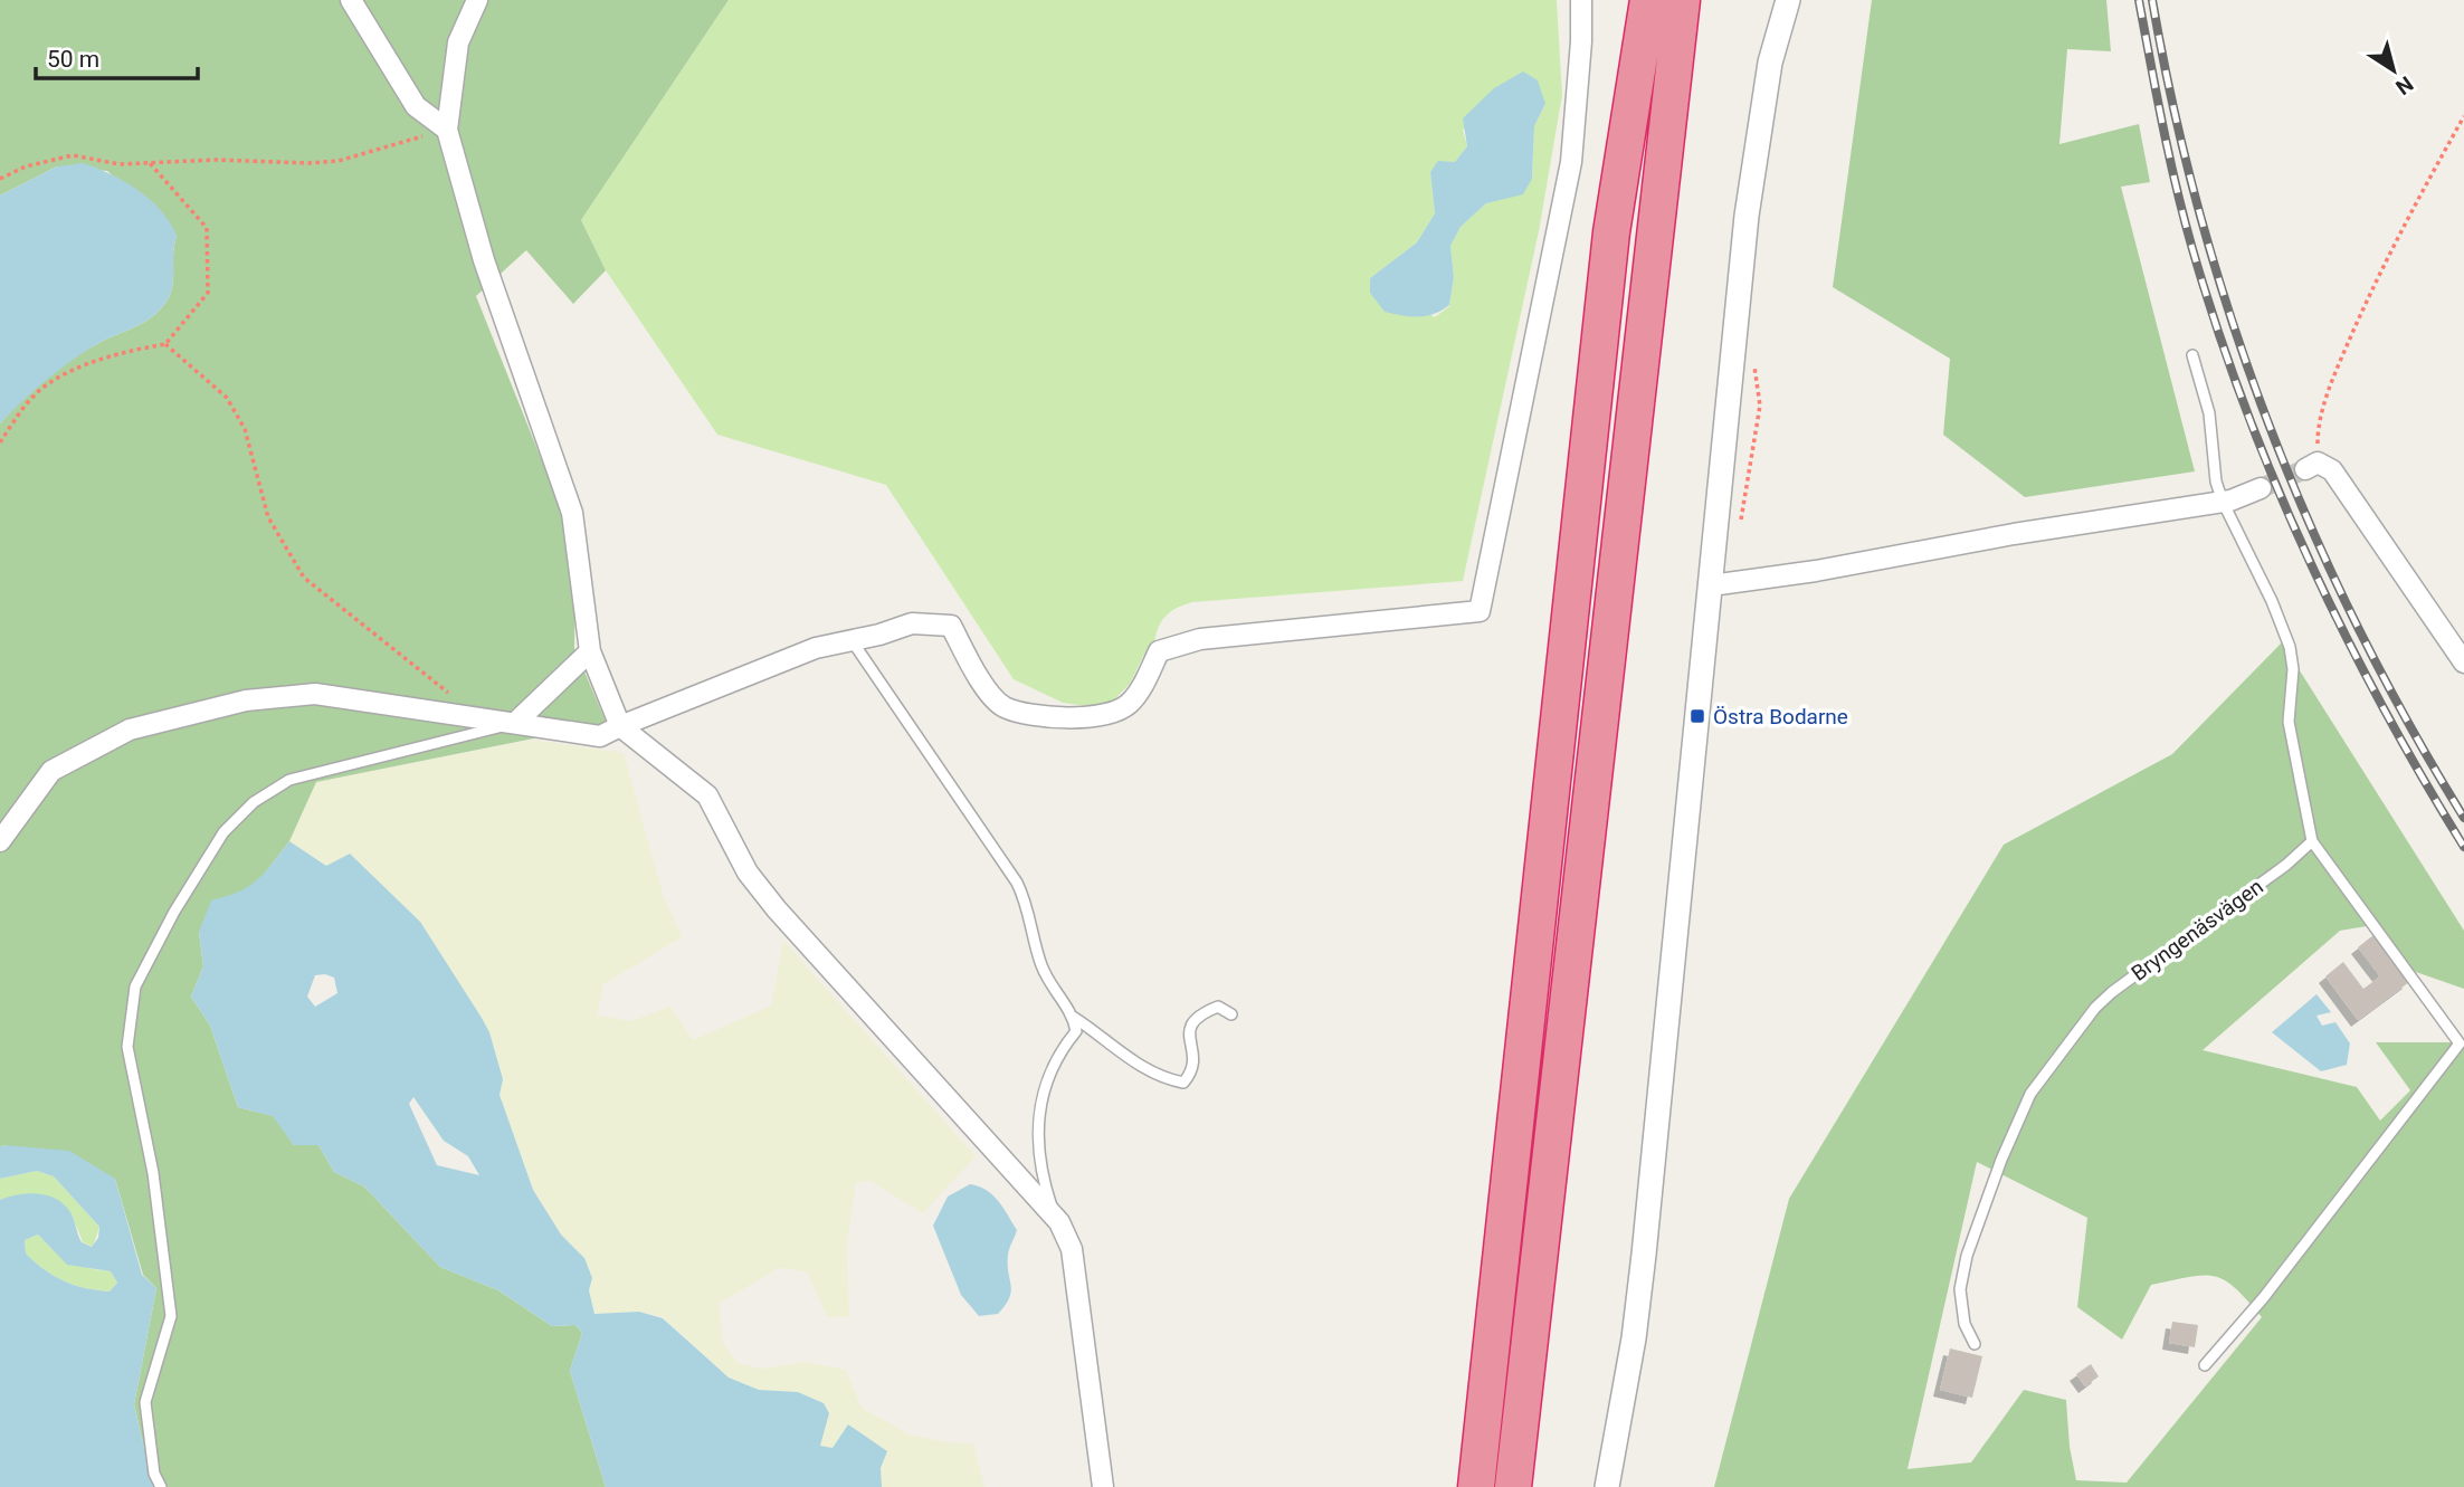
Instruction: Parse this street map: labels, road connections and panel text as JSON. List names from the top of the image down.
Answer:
{
  "streets": {
    "lane": ["Bryngenäsvägen"]
  },
  "places": {
    "transit": ["Östra Bodarne"]
  },
  "scale_bar": "50 m",
  "north": "bottom right"
}
